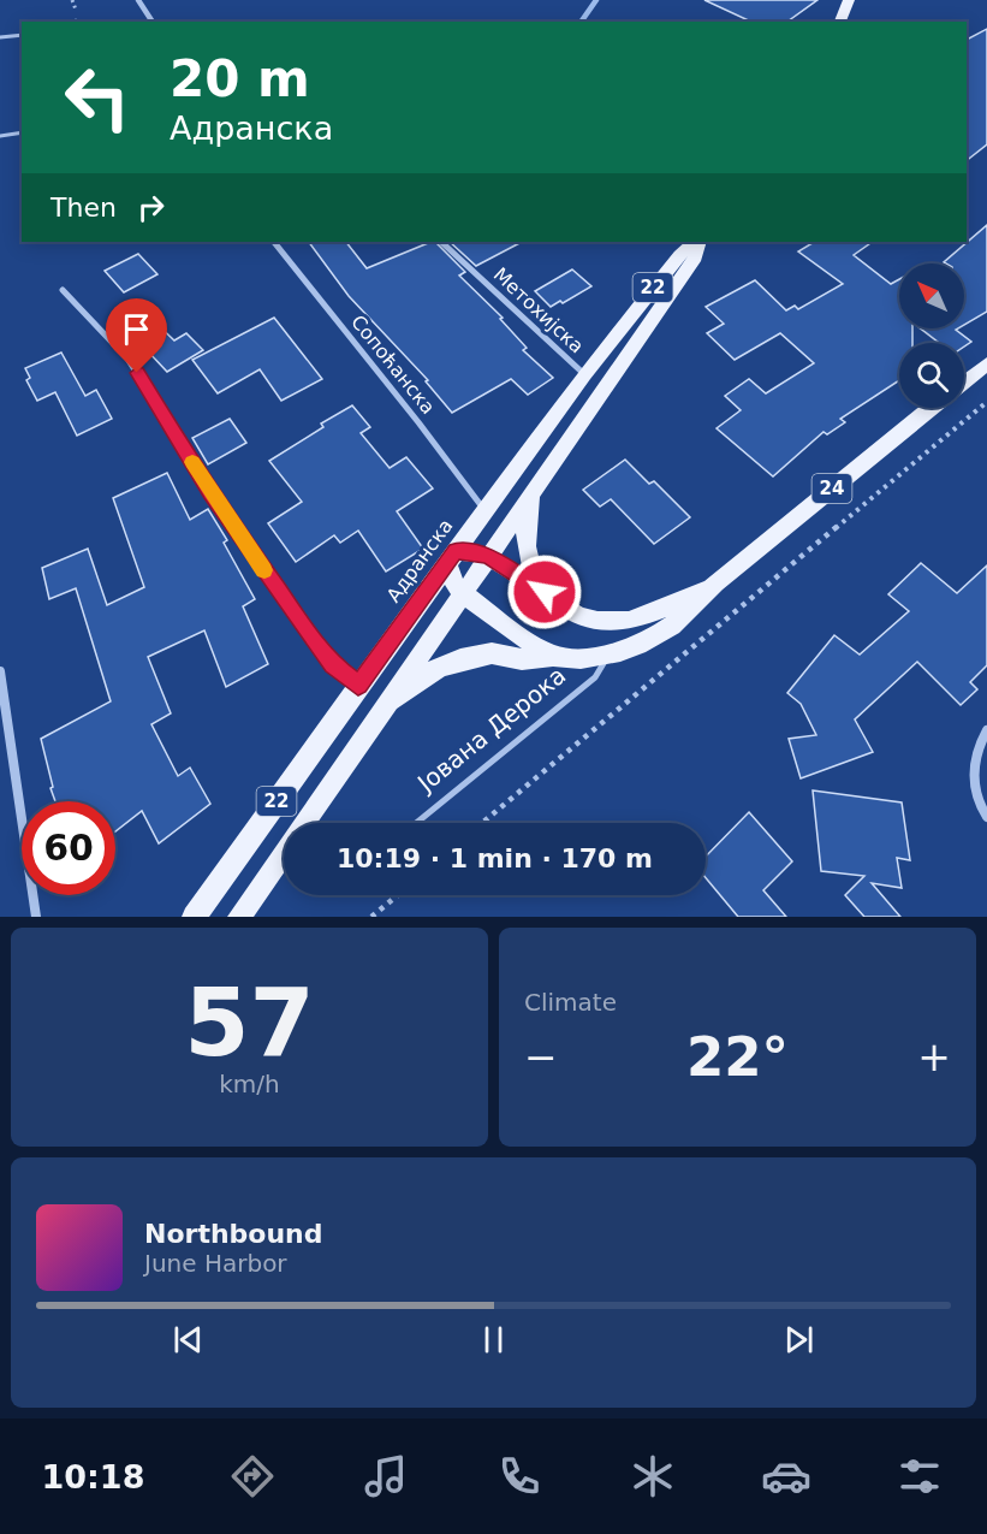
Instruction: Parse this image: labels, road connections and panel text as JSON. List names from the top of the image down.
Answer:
{
  "streets": {
    "main road": [
      "22",
      "24",
      "Адранска",
      "Јована Дерока"
    ],
    "street": ["Метохијска", "Сопоћанска"]
  },
  "crossings": [
    ["22", "Адранска"],
    ["Метохијска", "Адранска"],
    ["Сопоћанска", "Адранска"],
    ["24", "Адранска"],
    ["24", "Јована Дерока"],
    ["Адранска", "Јована Дерока"]
  ],
  "north": "top left",
  "page": {
    "turn": ["20 m", "Адранска"],
    "then": "Then",
    "limit": "60",
    "trip": "10:19 · 1 min · 170 m",
    "tile": [
      ["57", "km/h"],
      "Climate"
    ],
    "heat": ["−", "22°", "+"],
    "song": ["Northbound", "June Harbor"],
    "tabs": "10:18"
  }
}
